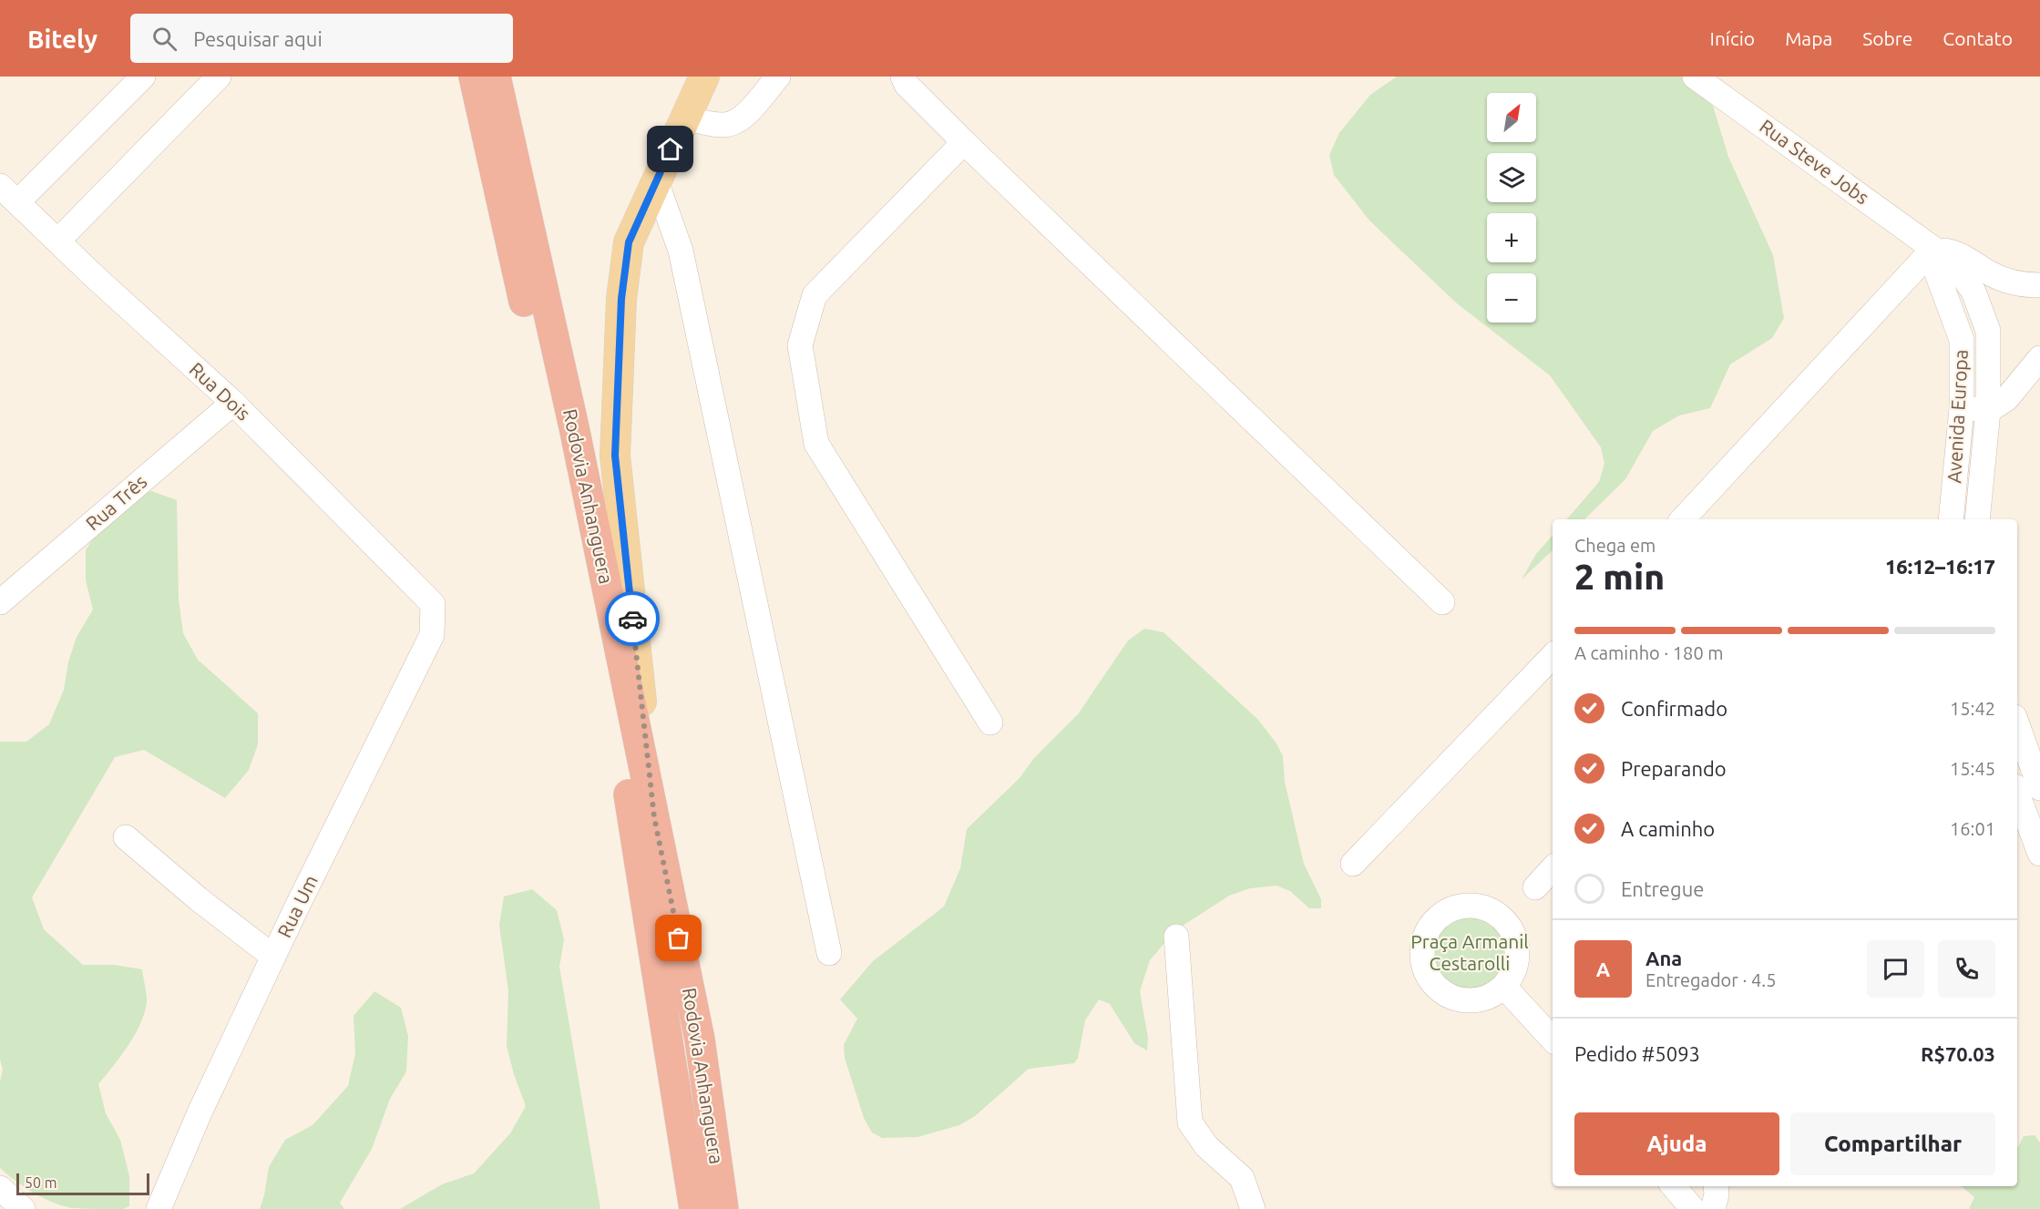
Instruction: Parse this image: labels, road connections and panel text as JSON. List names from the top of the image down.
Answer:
{
  "streets": {
    "highway": ["Rodovia Anhanguera"],
    "street": [
      "Rua Steve Jobs",
      "Rua Dois",
      "Avenida Europa",
      "Rua Três",
      "Rua Um"
    ]
  },
  "crossings": [
    ["Rua Steve Jobs", "Avenida Europa"],
    ["Rua Dois", "Rua Três"],
    ["Rua Dois", "Rua Um"]
  ],
  "parks": ["Praça Armanil Cestarolli"],
  "scale_bar": "50 m",
  "north": "top right",
  "page": {
    "header": "Bitely",
    "search": "Pesquisar aqui",
    "nav": [
      "Início",
      "Mapa",
      "Sobre",
      "Contato"
    ],
    "map_buttons": ["+", "−"],
    "heading": ["2 min", "Chega em", "16:12–16:17"],
    "panel": [
      "Ana",
      "Entregador · 4.5",
      "Pedido #5093",
      "R$70.03"
    ],
    "bar": "A caminho · 180 m",
    "list": [
      ["Confirmado", "15:42"],
      ["Preparando", "15:45"],
      ["A caminho", "16:01"],
      "Entregue"
    ],
    "round": "A",
    "buttons": ["Ajuda", "Compartilhar"],
    "scale": "50 m"
  }
}
